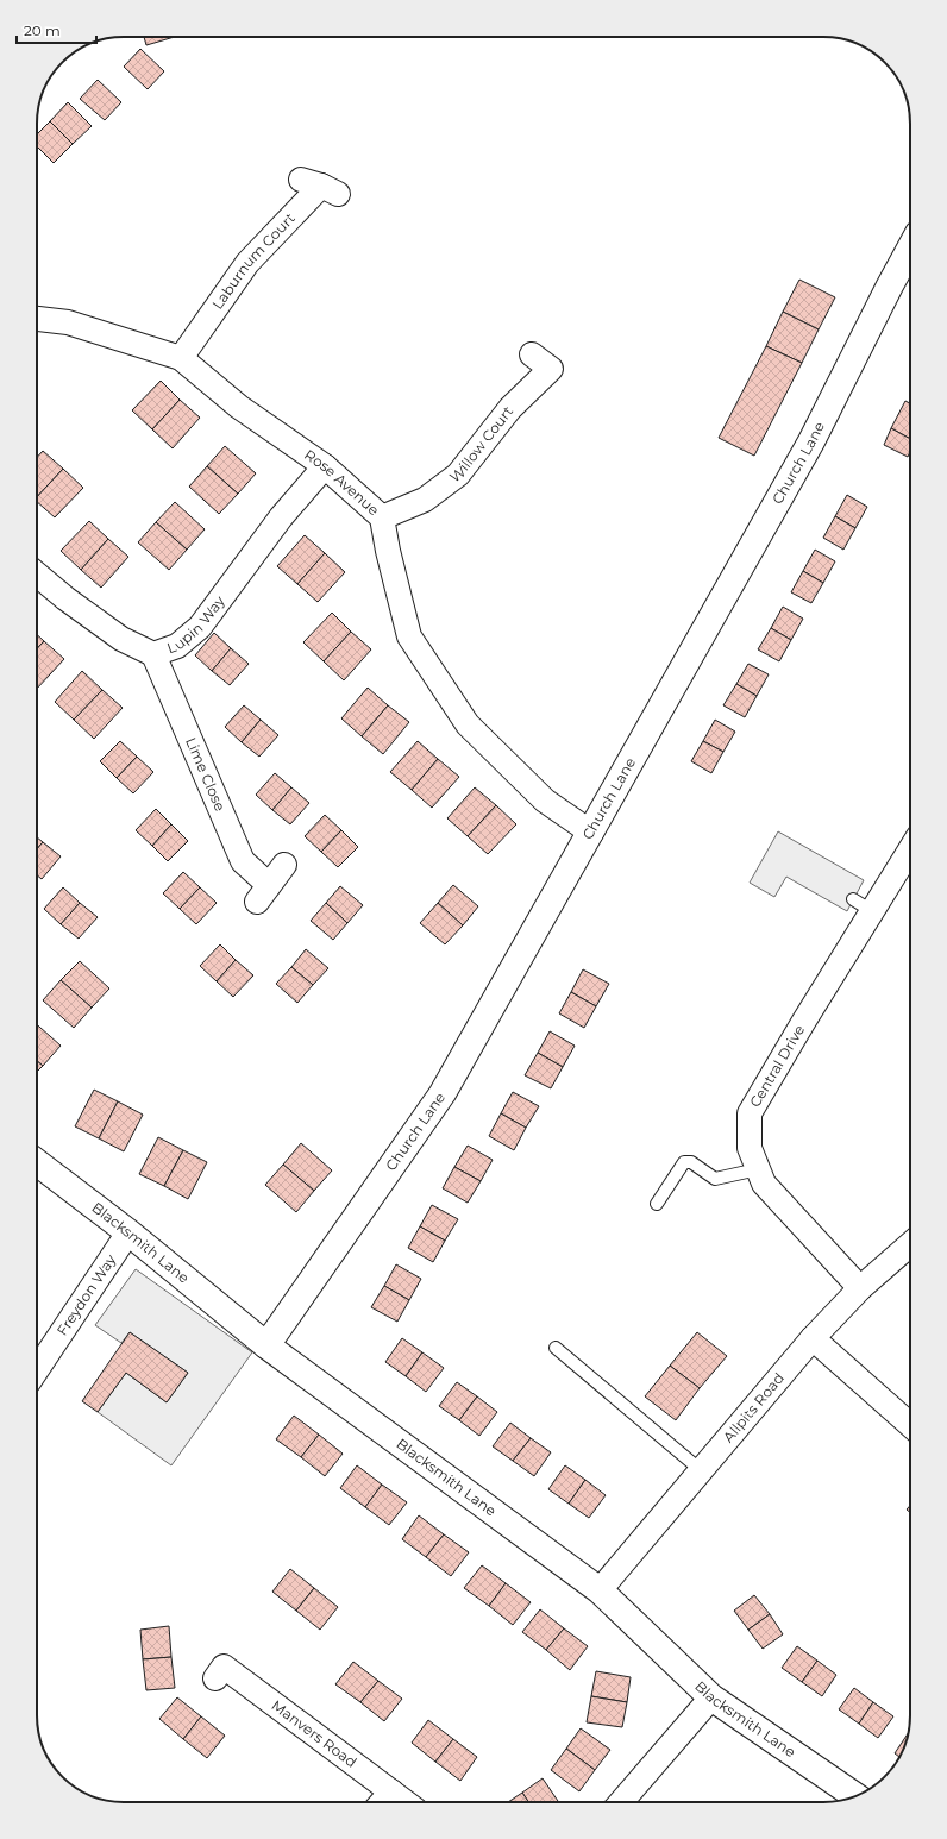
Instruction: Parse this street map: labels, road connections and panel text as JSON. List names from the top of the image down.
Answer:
{
  "streets": {
    "street": [
      "Laburnum Court",
      "Willow Court",
      "Church Lane",
      "Rose Avenue",
      "Lupin Way",
      "Lime Close",
      "Central Drive",
      "Blacksmith Lane",
      "Freydon Way",
      "Allpits Road",
      "Manvers Road"
    ]
  },
  "crossings": [
    ["Laburnum Court", "Rose Avenue"],
    ["Willow Court", "Rose Avenue"],
    ["Church Lane", "Rose Avenue"],
    ["Church Lane", "Blacksmith Lane"],
    ["Rose Avenue", "Lupin Way"],
    ["Lupin Way", "Lime Close"],
    ["Central Drive", "Allpits Road"],
    ["Blacksmith Lane", "Freydon Way"],
    ["Blacksmith Lane", "Allpits Road"]
  ],
  "scale_bar": "20 m"
}
